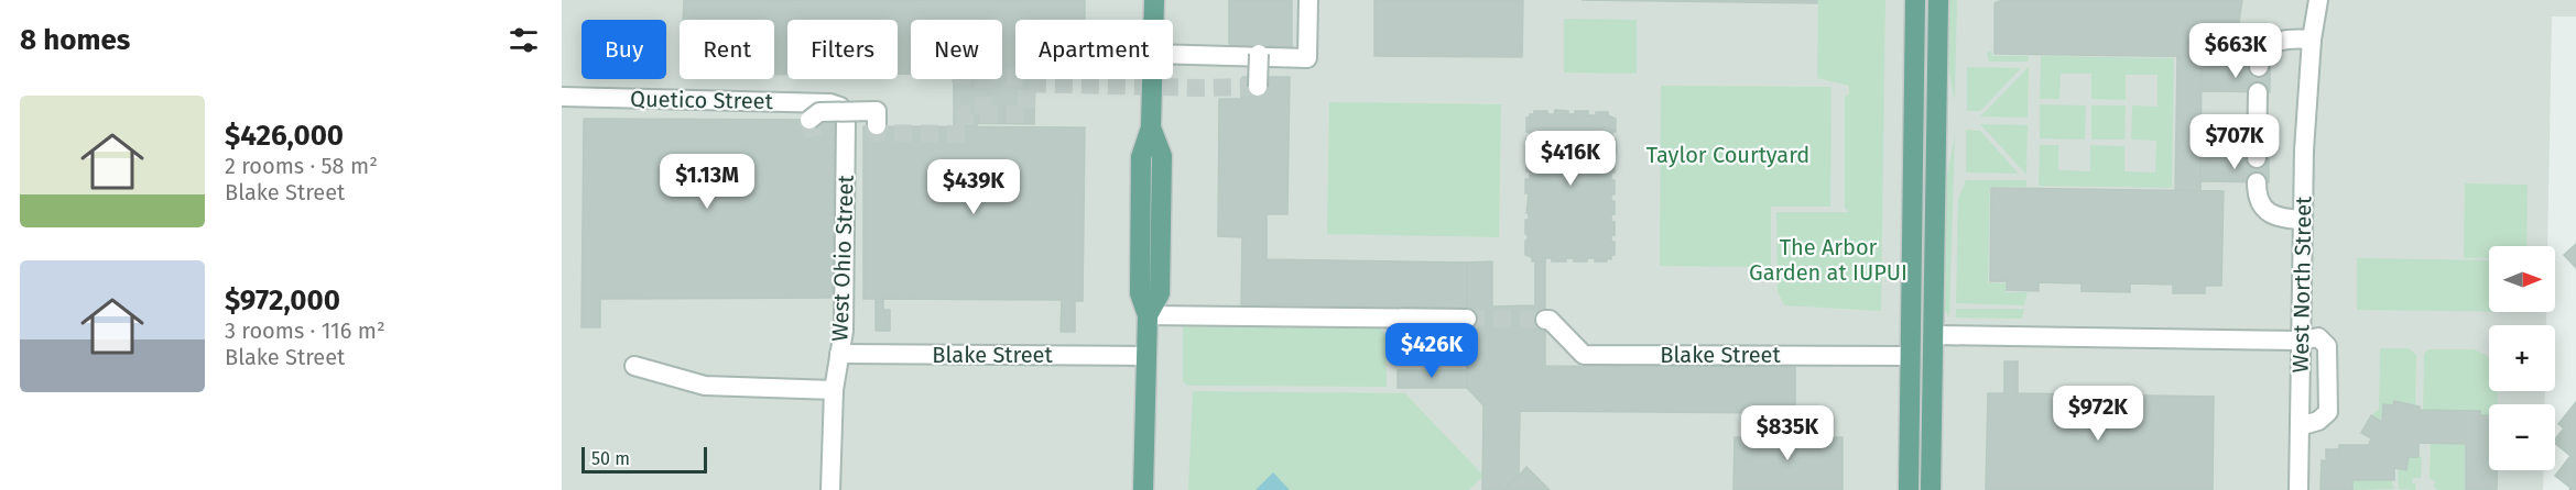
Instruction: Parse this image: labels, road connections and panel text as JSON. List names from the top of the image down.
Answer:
{
  "streets": {
    "street": [
      "Quetico Street",
      "West Ohio Street",
      "West North Street",
      "Blake Street"
    ]
  },
  "crossings": [
    ["Quetico Street", "West Ohio Street"],
    ["West Ohio Street", "Blake Street"]
  ],
  "parks": ["Taylor Courtyard", "The Arbor Garden at IUPUI"],
  "scale_bar": "50 m",
  "north": "right",
  "page": {
    "heading": "8 homes",
    "chip": [
      "Buy",
      "Rent",
      "Filters",
      "New",
      "Apartment"
    ],
    "price": [
      "$663K",
      "$707K",
      "$416K",
      "$1.13M",
      "$439K",
      "$426K",
      "$972K",
      "$835K"
    ],
    "list": [
      {
        "name": "$426,000",
        "note": "2 rooms · 58 m² · Blake Street"
      },
      {
        "name": "$972,000",
        "note": "3 rooms · 116 m² · Blake Street"
      }
    ],
    "map_buttons": ["+", "−"],
    "scale": "50 m"
  }
}
